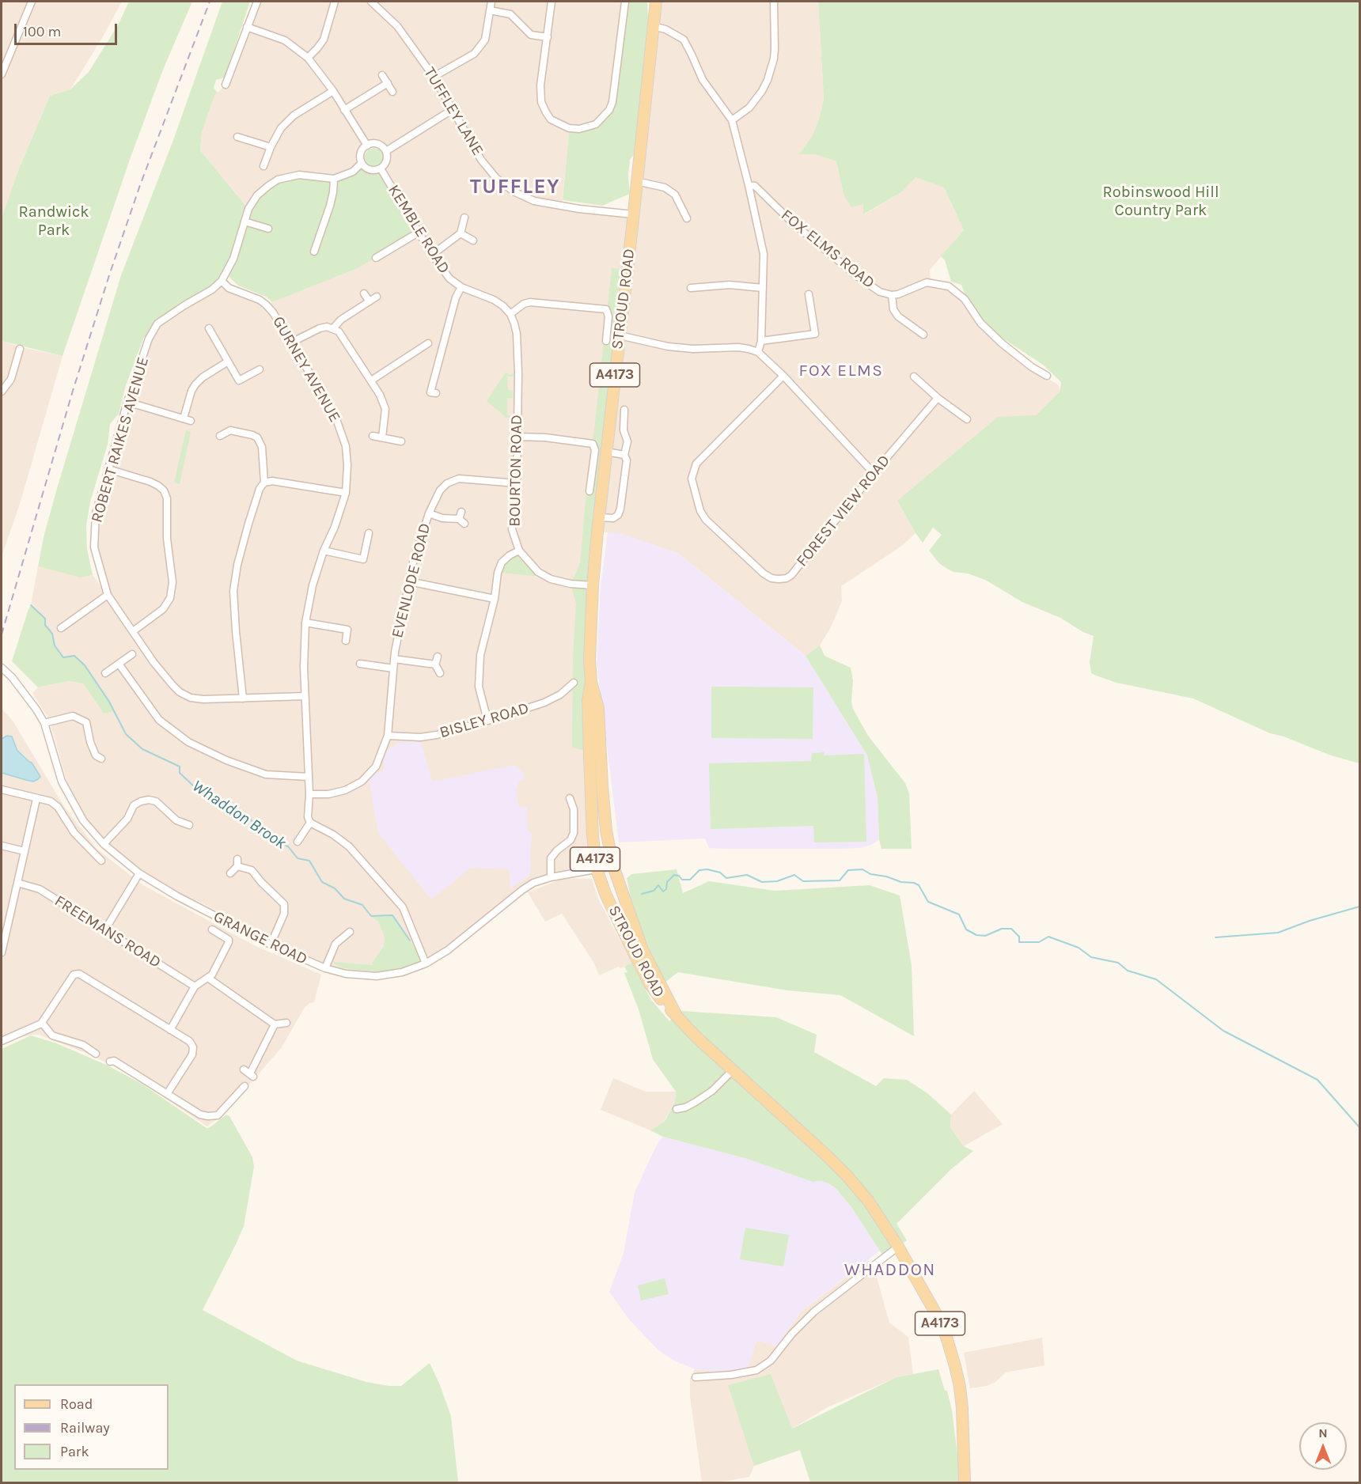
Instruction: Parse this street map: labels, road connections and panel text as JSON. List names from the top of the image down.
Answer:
{
  "streets": {
    "main road": ["STROUD ROAD", "A4173"],
    "street": [
      "TUFFLEY LANE",
      "KEMBLE ROAD",
      "FOX ELMS ROAD",
      "GURNEY AVENUE",
      "ROBERT RAIKES AVENUE",
      "BOURTON ROAD",
      "FOREST VIEW ROAD",
      "EVENLODE ROAD",
      "BISLEY ROAD",
      "FREEMANS ROAD",
      "GRANGE ROAD"
    ]
  },
  "crossings": [
    ["TUFFLEY LANE", "STROUD ROAD"],
    ["KEMBLE ROAD", "BOURTON ROAD"],
    ["FOX ELMS ROAD", "STROUD ROAD"],
    ["STROUD ROAD", "A4173"],
    ["STROUD ROAD", "BOURTON ROAD"],
    ["STROUD ROAD", "GRANGE ROAD"],
    ["GURNEY AVENUE", "ROBERT RAIKES AVENUE"],
    ["GURNEY AVENUE", "EVENLODE ROAD"],
    ["BOURTON ROAD", "EVENLODE ROAD"],
    ["EVENLODE ROAD", "BISLEY ROAD"]
  ],
  "districts": ["TUFFLEY", "FOX ELMS", "WHADDON"],
  "water": ["Whaddon Brook"],
  "parks": ["Robinswood Hill Country Park", "Randwick Park"],
  "legend": ["Road", "Railway", "Park"],
  "scale_bar": "100 m",
  "north": "top"
}
